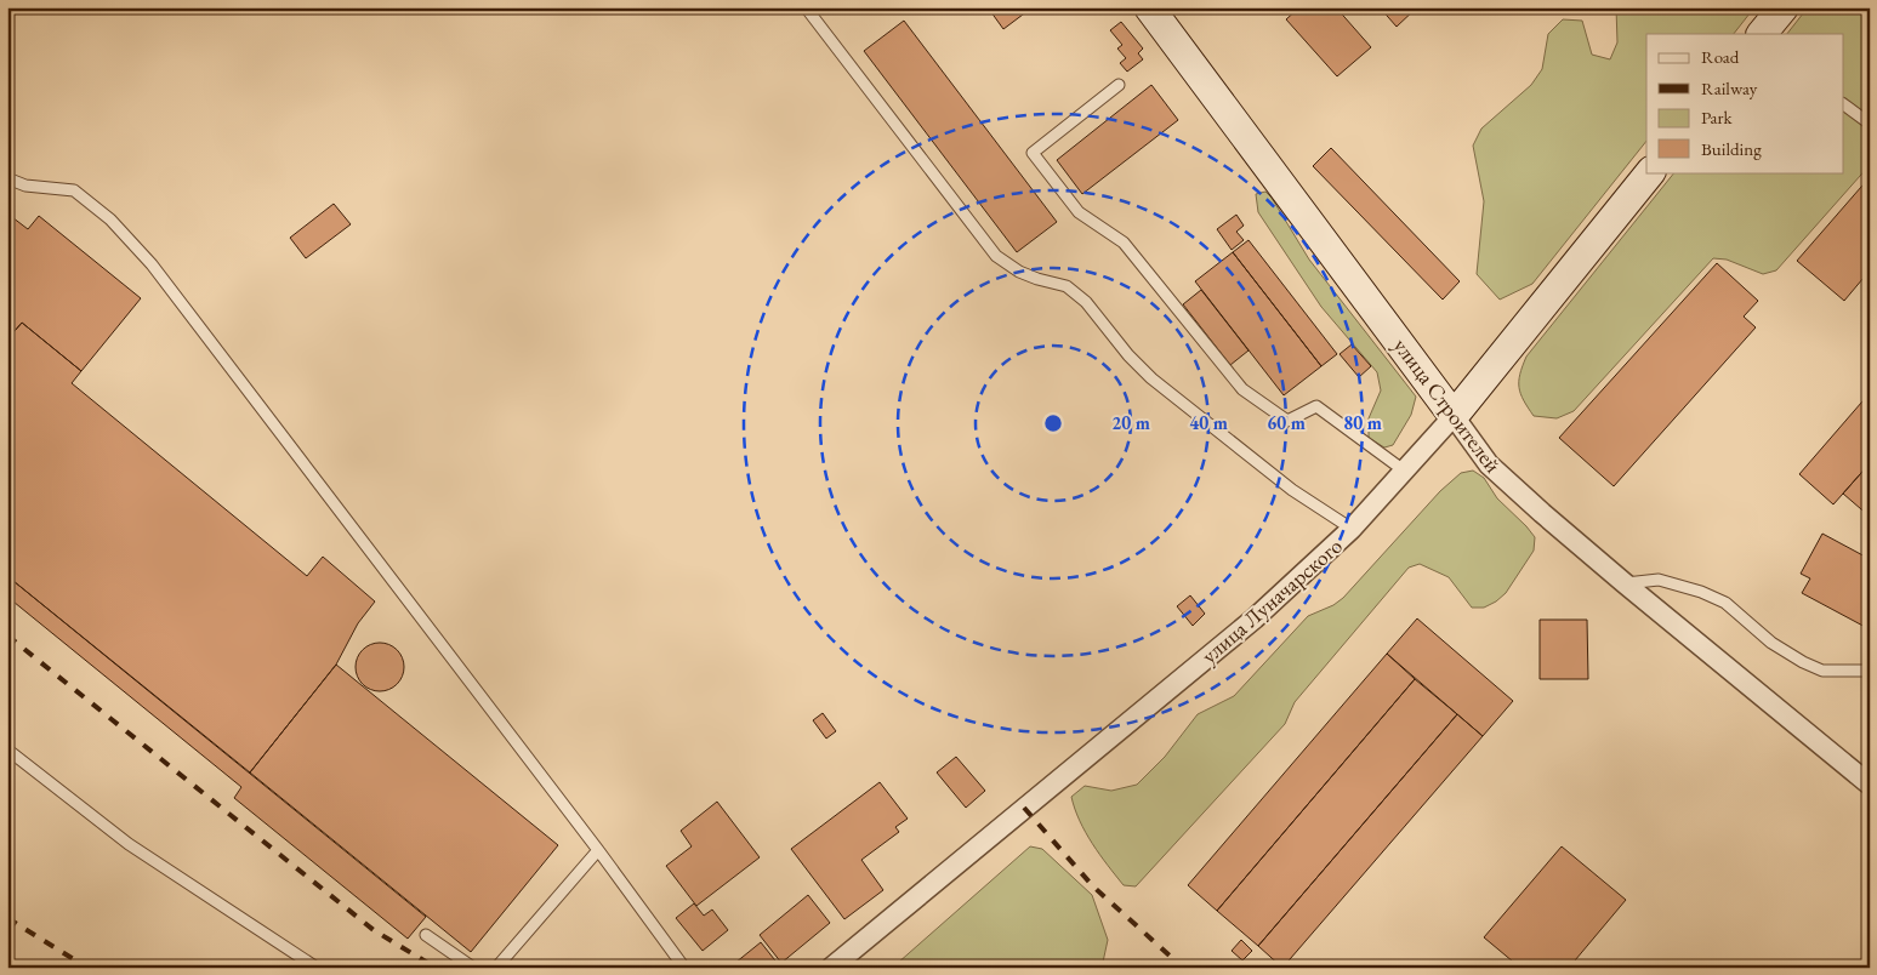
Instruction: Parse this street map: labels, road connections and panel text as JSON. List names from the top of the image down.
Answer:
{
  "streets": {
    "main road": ["улица Строителей", "улица Луначарского"]
  },
  "crossings": [
    ["улица Строителей", "улица Луначарского"]
  ],
  "legend": [
    "Road",
    "Railway",
    "Park",
    "Building"
  ],
  "rings": [
    "20 m",
    "40 m",
    "60 m",
    "80 m"
  ]
}
